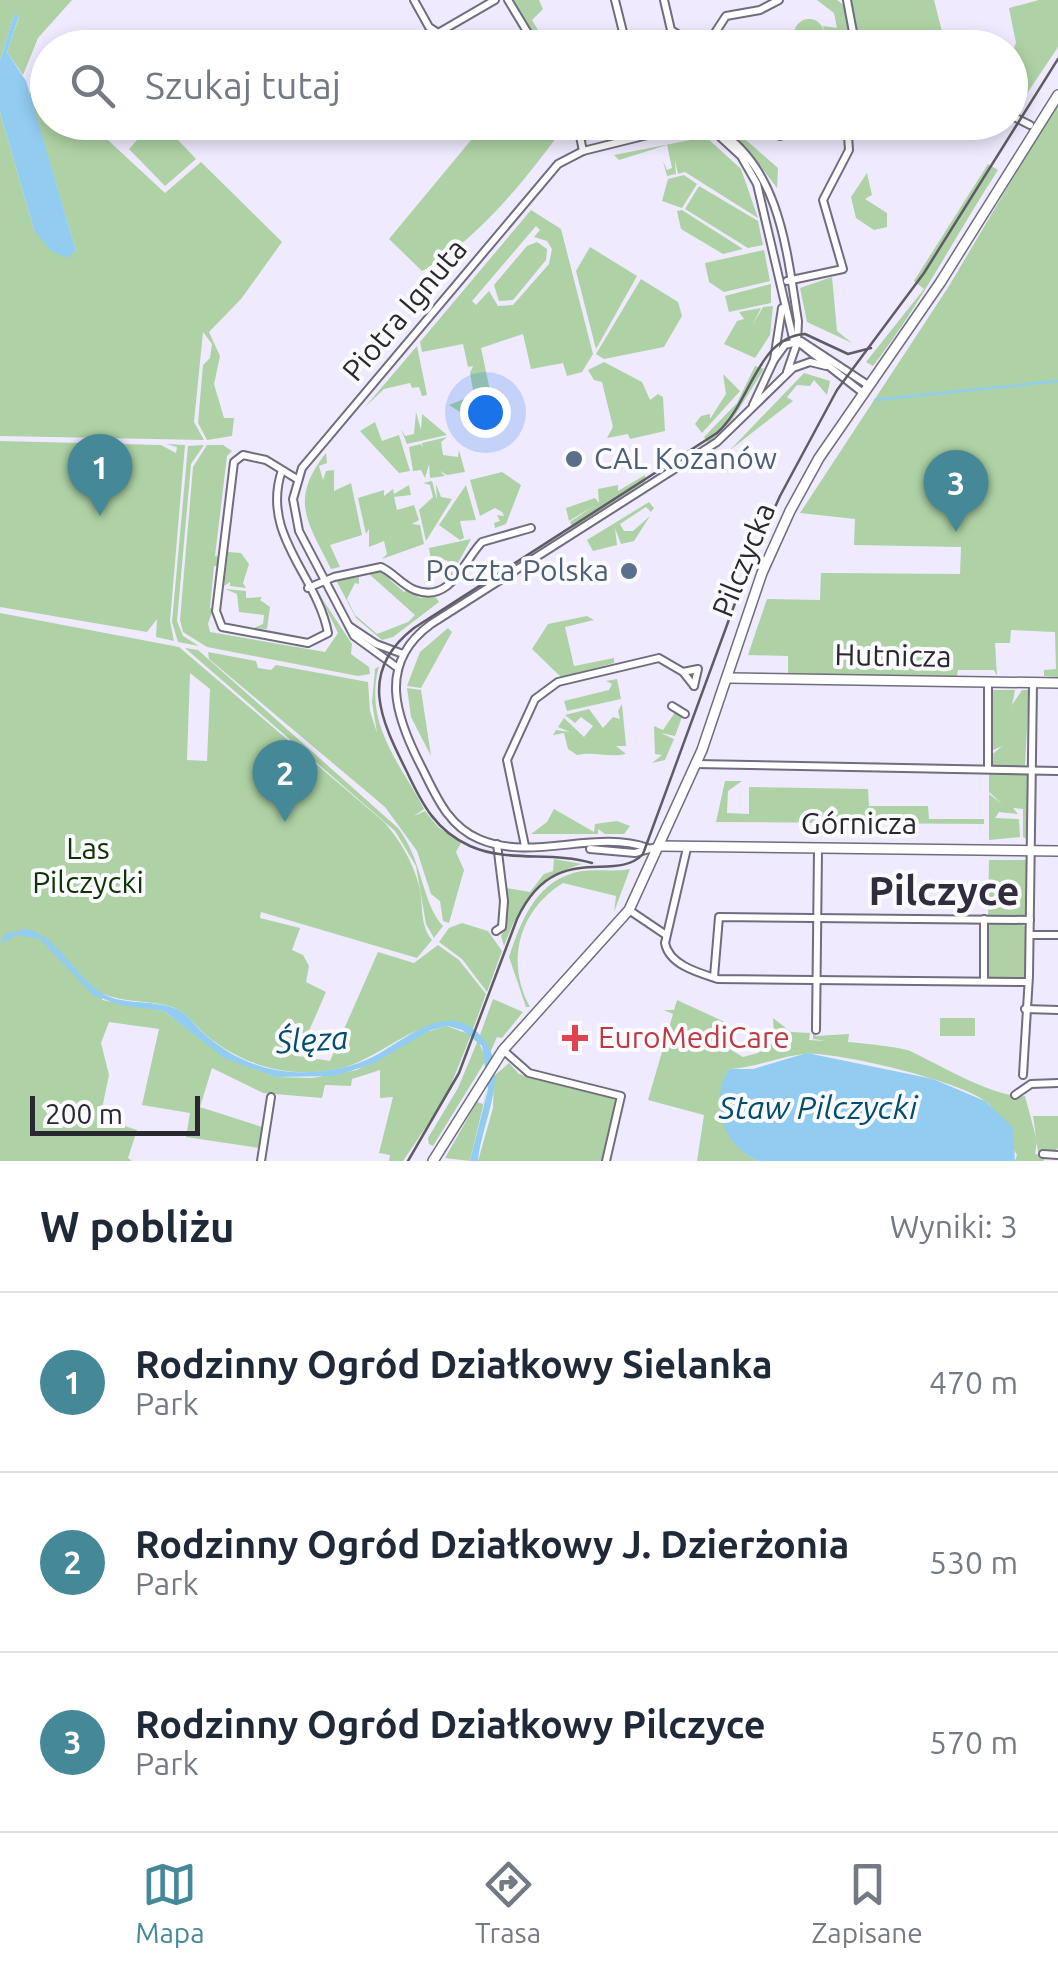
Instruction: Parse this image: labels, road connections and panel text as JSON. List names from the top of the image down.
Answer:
{
  "streets": {
    "street": [
      "Piotra Ignuta",
      "Pilczycka",
      "Hutnicza",
      "Górnicza"
    ]
  },
  "crossings": [
    ["Pilczycka", "Hutnicza"],
    ["Pilczycka", "Górnicza"]
  ],
  "districts": ["Pilczyce"],
  "water": ["Ślęza", "Staw Pilczycki"],
  "parks": ["Las Pilczycki"],
  "places": {
    "other": ["CAL Kozanów", "Poczta Polska"],
    "health": ["EuroMediCare"]
  },
  "scale_bar": "200 m",
  "page": {
    "search": "Szukaj tutaj",
    "pins": ["1", "3", "2"],
    "scale": "200 m",
    "heading": ["W pobliżu", "Wyniki: 3"],
    "list": [
      {
        "mark": "1",
        "name": "Rodzinny Ogród Działkowy Sielanka",
        "note": "Park",
        "value": "470 m"
      },
      {
        "mark": "2",
        "name": "Rodzinny Ogród Działkowy J. Dzierżonia",
        "note": "Park",
        "value": "530 m"
      },
      {
        "mark": "3",
        "name": "Rodzinny Ogród Działkowy Pilczyce",
        "note": "Park",
        "value": "570 m"
      }
    ],
    "nav": ["Mapa", "Trasa", "Zapisane"]
  }
}
